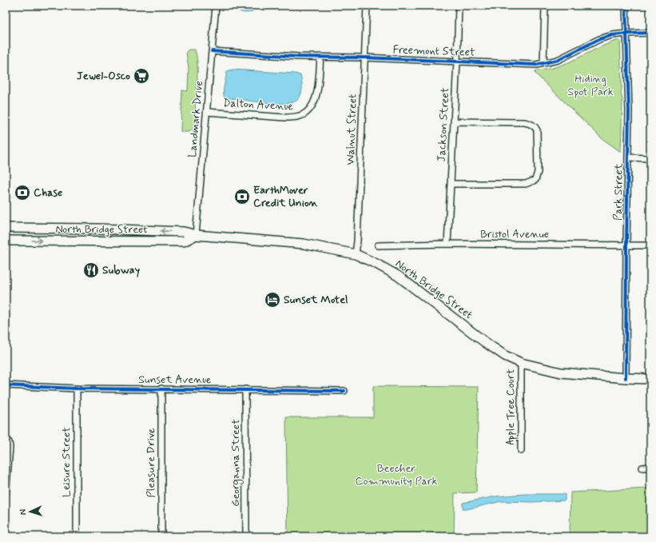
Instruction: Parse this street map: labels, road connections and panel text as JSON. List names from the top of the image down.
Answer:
{
  "streets": {
    "highway": ["North Bridge Street"],
    "street": [
      "Freemont Street",
      "Dalton Avenue",
      "Landmark Drive",
      "Jackson Street",
      "Walnut Street",
      "Park Street",
      "Bristol Avenue",
      "Sunset Avenue",
      "Apple Tree Court",
      "Leisure Street",
      "Pleasure Drive",
      "Georganna Street"
    ]
  },
  "crossings": [
    ["Freemont Street", "Dalton Avenue"],
    ["Freemont Street", "Landmark Drive"],
    ["Freemont Street", "Jackson Street"],
    ["Freemont Street", "Walnut Street"],
    ["Freemont Street", "Park Street"],
    ["Dalton Avenue", "Landmark Drive"],
    ["Landmark Drive", "North Bridge Street"],
    ["Jackson Street", "Bristol Avenue"],
    ["Walnut Street", "North Bridge Street"],
    ["Park Street", "North Bridge Street"],
    ["Park Street", "Bristol Avenue"],
    ["North Bridge Street", "Apple Tree Court"],
    ["Sunset Avenue", "Leisure Street"],
    ["Sunset Avenue", "Pleasure Drive"],
    ["Sunset Avenue", "Georganna Street"]
  ],
  "parks": ["Hiding Spot Park", "Beecher Community Park"],
  "places": {
    "supermarket": ["Jewel-Osco"],
    "bank": ["Chase", "EarthMover Credit Union"],
    "restaurant": ["Subway"],
    "hotel": ["Sunset Motel"]
  },
  "north": "left"
}
